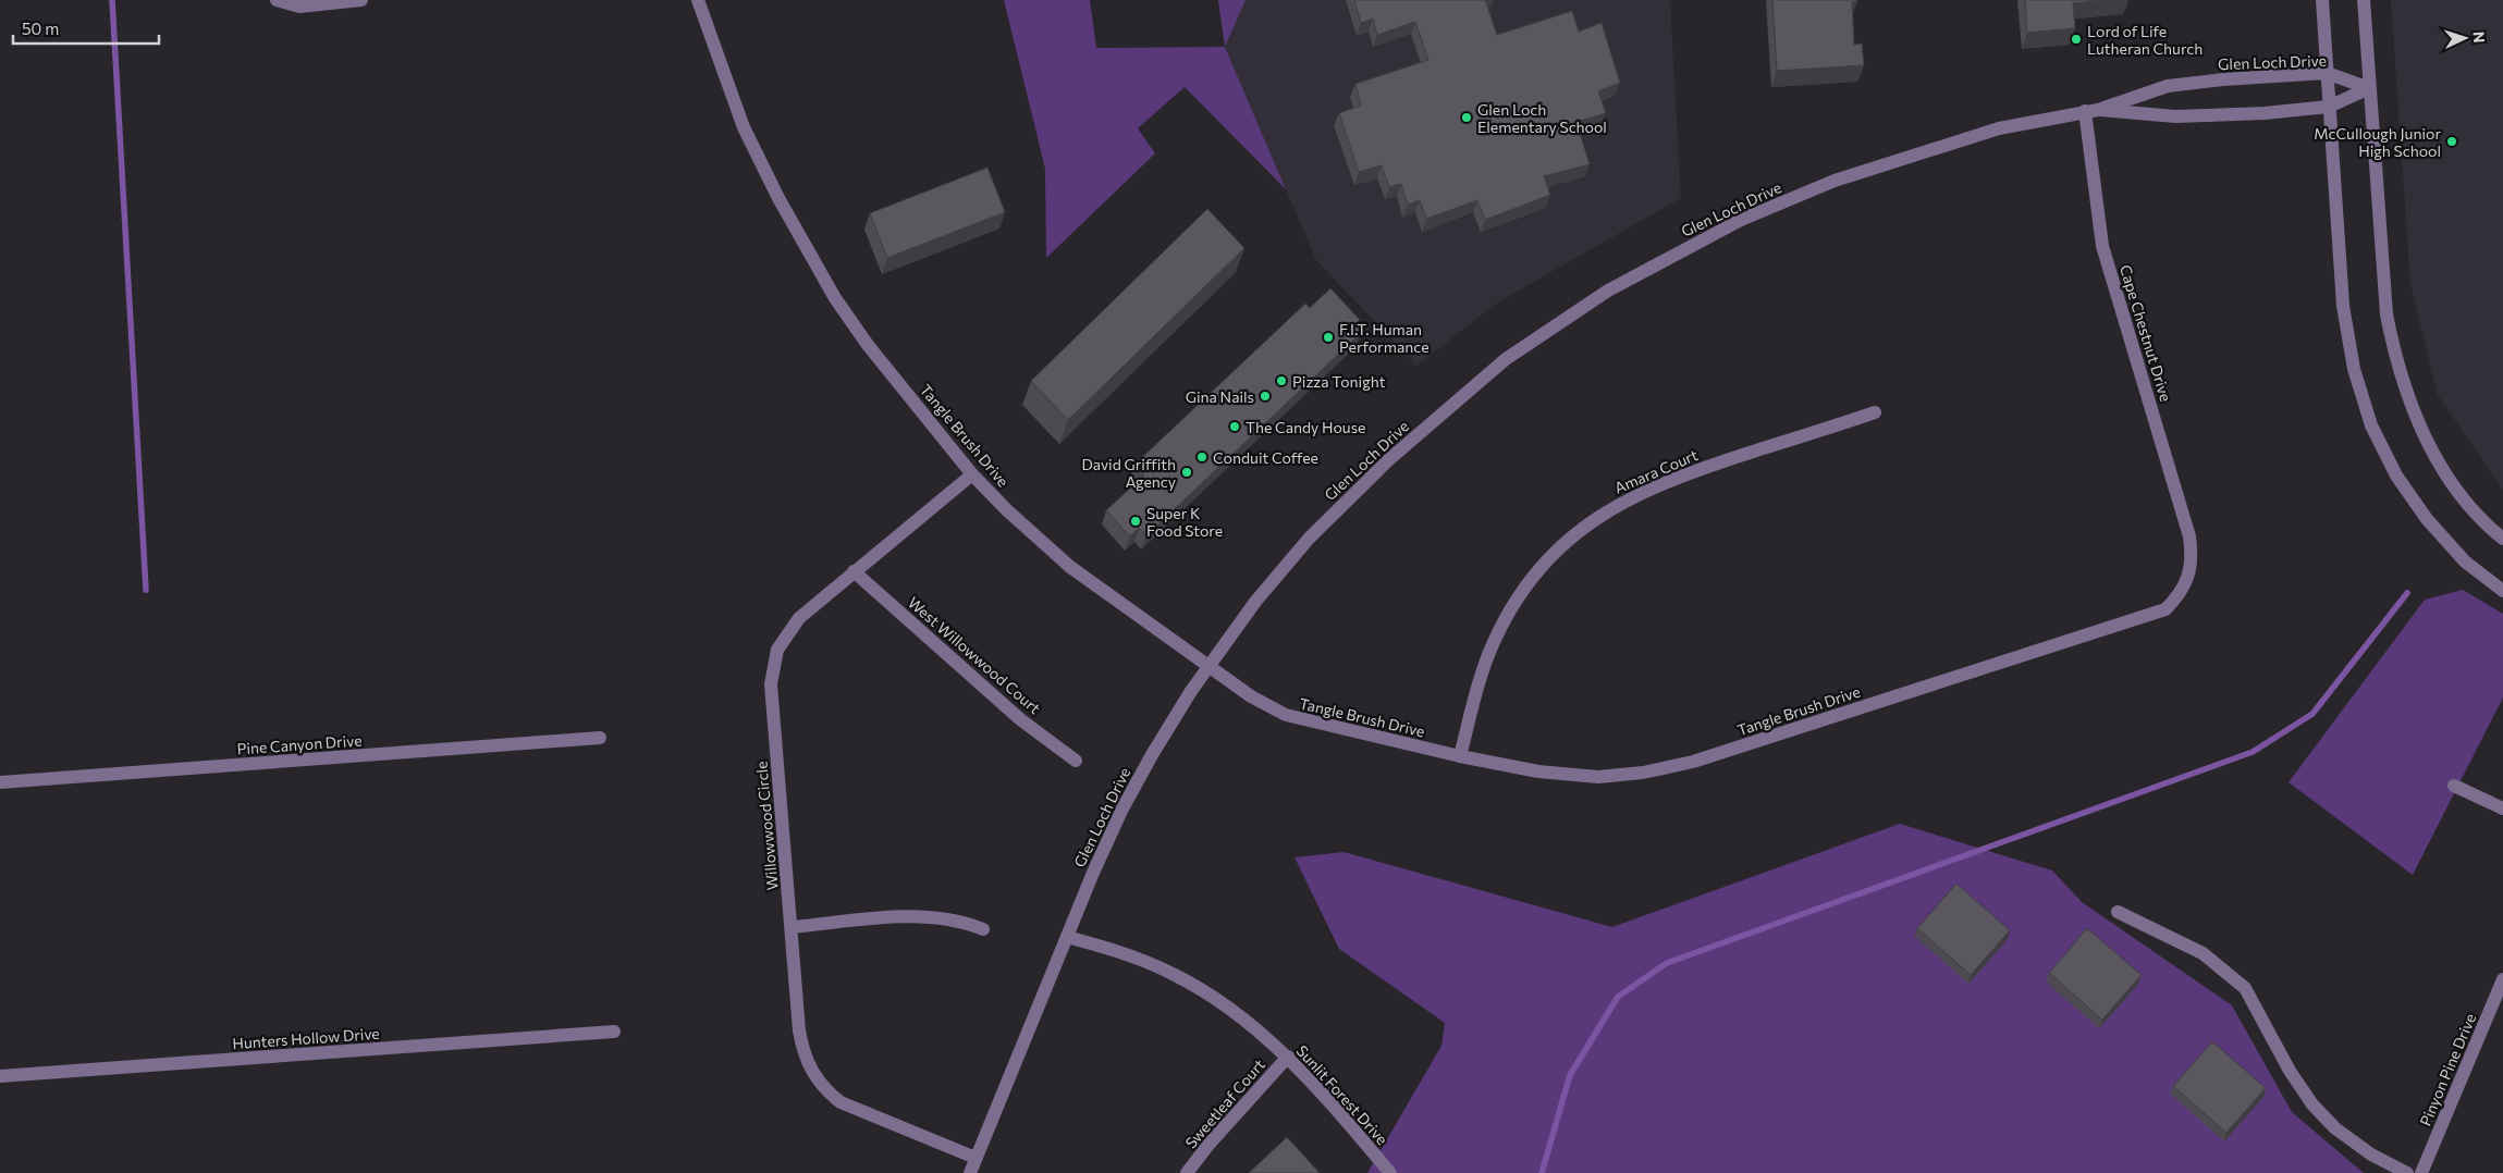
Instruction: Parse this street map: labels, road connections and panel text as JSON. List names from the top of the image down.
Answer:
{
  "streets": {
    "street": [
      "Glen Loch Drive",
      "Cape Chestnut Drive",
      "Tangle Brush Drive",
      "Amara Court",
      "West Willowwood Court",
      "Pine Canyon Drive",
      "Willowwood Circle",
      "Hunters Hollow Drive",
      "Pinyon Pine Drive",
      "Sunlit Forest Drive",
      "Sweetleaf Court"
    ]
  },
  "crossings": [
    ["Glen Loch Drive", "Cape Chestnut Drive"],
    ["Glen Loch Drive", "Tangle Brush Drive"],
    ["Glen Loch Drive", "Willowwood Circle"],
    ["Glen Loch Drive", "Sunlit Forest Drive"],
    ["Cape Chestnut Drive", "Tangle Brush Drive"],
    ["Tangle Brush Drive", "Amara Court"],
    ["Tangle Brush Drive", "Willowwood Circle"],
    ["West Willowwood Court", "Willowwood Circle"],
    ["Sunlit Forest Drive", "Sweetleaf Court"]
  ],
  "places": [
    "Lord of Life Lutheran Church",
    "Glen Loch Elementary School",
    "McCullough Junior High School",
    "F.I.T. Human Performance",
    "Pizza Tonight",
    "Gina Nails",
    "The Candy House",
    "Conduit Coffee",
    "David Griffith Agency",
    "Super K Food Store"
  ],
  "scale_bar": "50 m",
  "north": "right"
}
